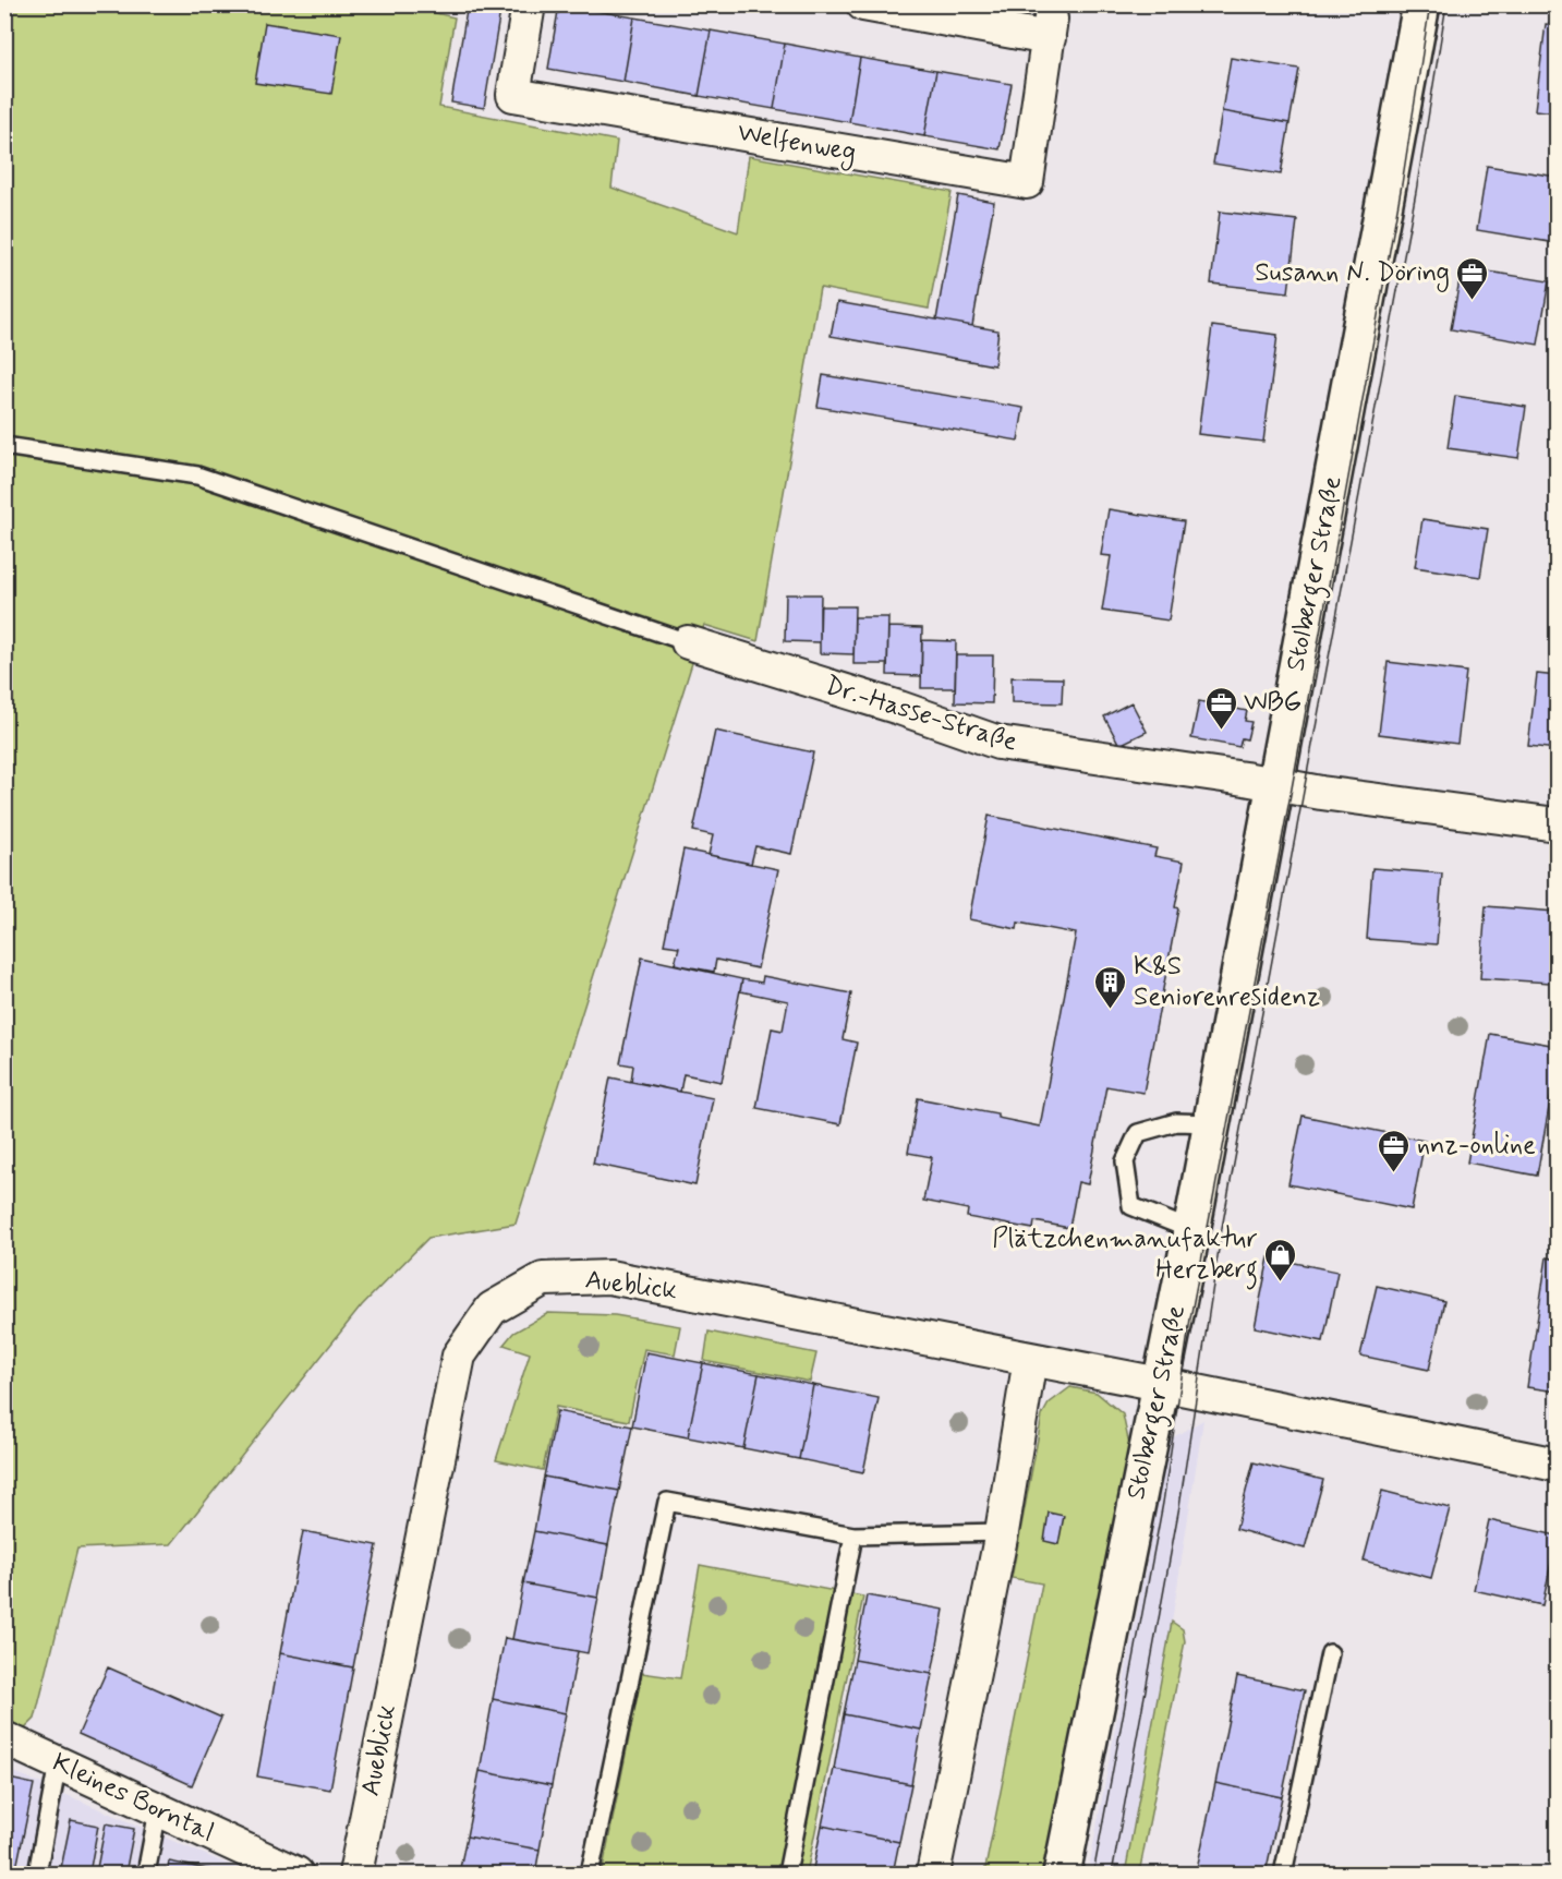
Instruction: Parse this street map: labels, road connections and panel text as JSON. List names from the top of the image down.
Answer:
{
  "streets": {
    "main road": ["Stolberger Straße"],
    "street": [
      "Welfenweg",
      "Dr.-Hasse-Straße",
      "Aueblick",
      "Kleines Borntal"
    ]
  },
  "crossings": [
    ["Stolberger Straße", "Dr.-Hasse-Straße"],
    ["Stolberger Straße", "Aueblick"]
  ],
  "places": {
    "office": ["Susann N. Döring", "WBG", "nnz-online"],
    "building": ["K&S Seniorenresidenz"],
    "shop": ["Plätzchenmanufaktur Herzberg"]
  }
}
